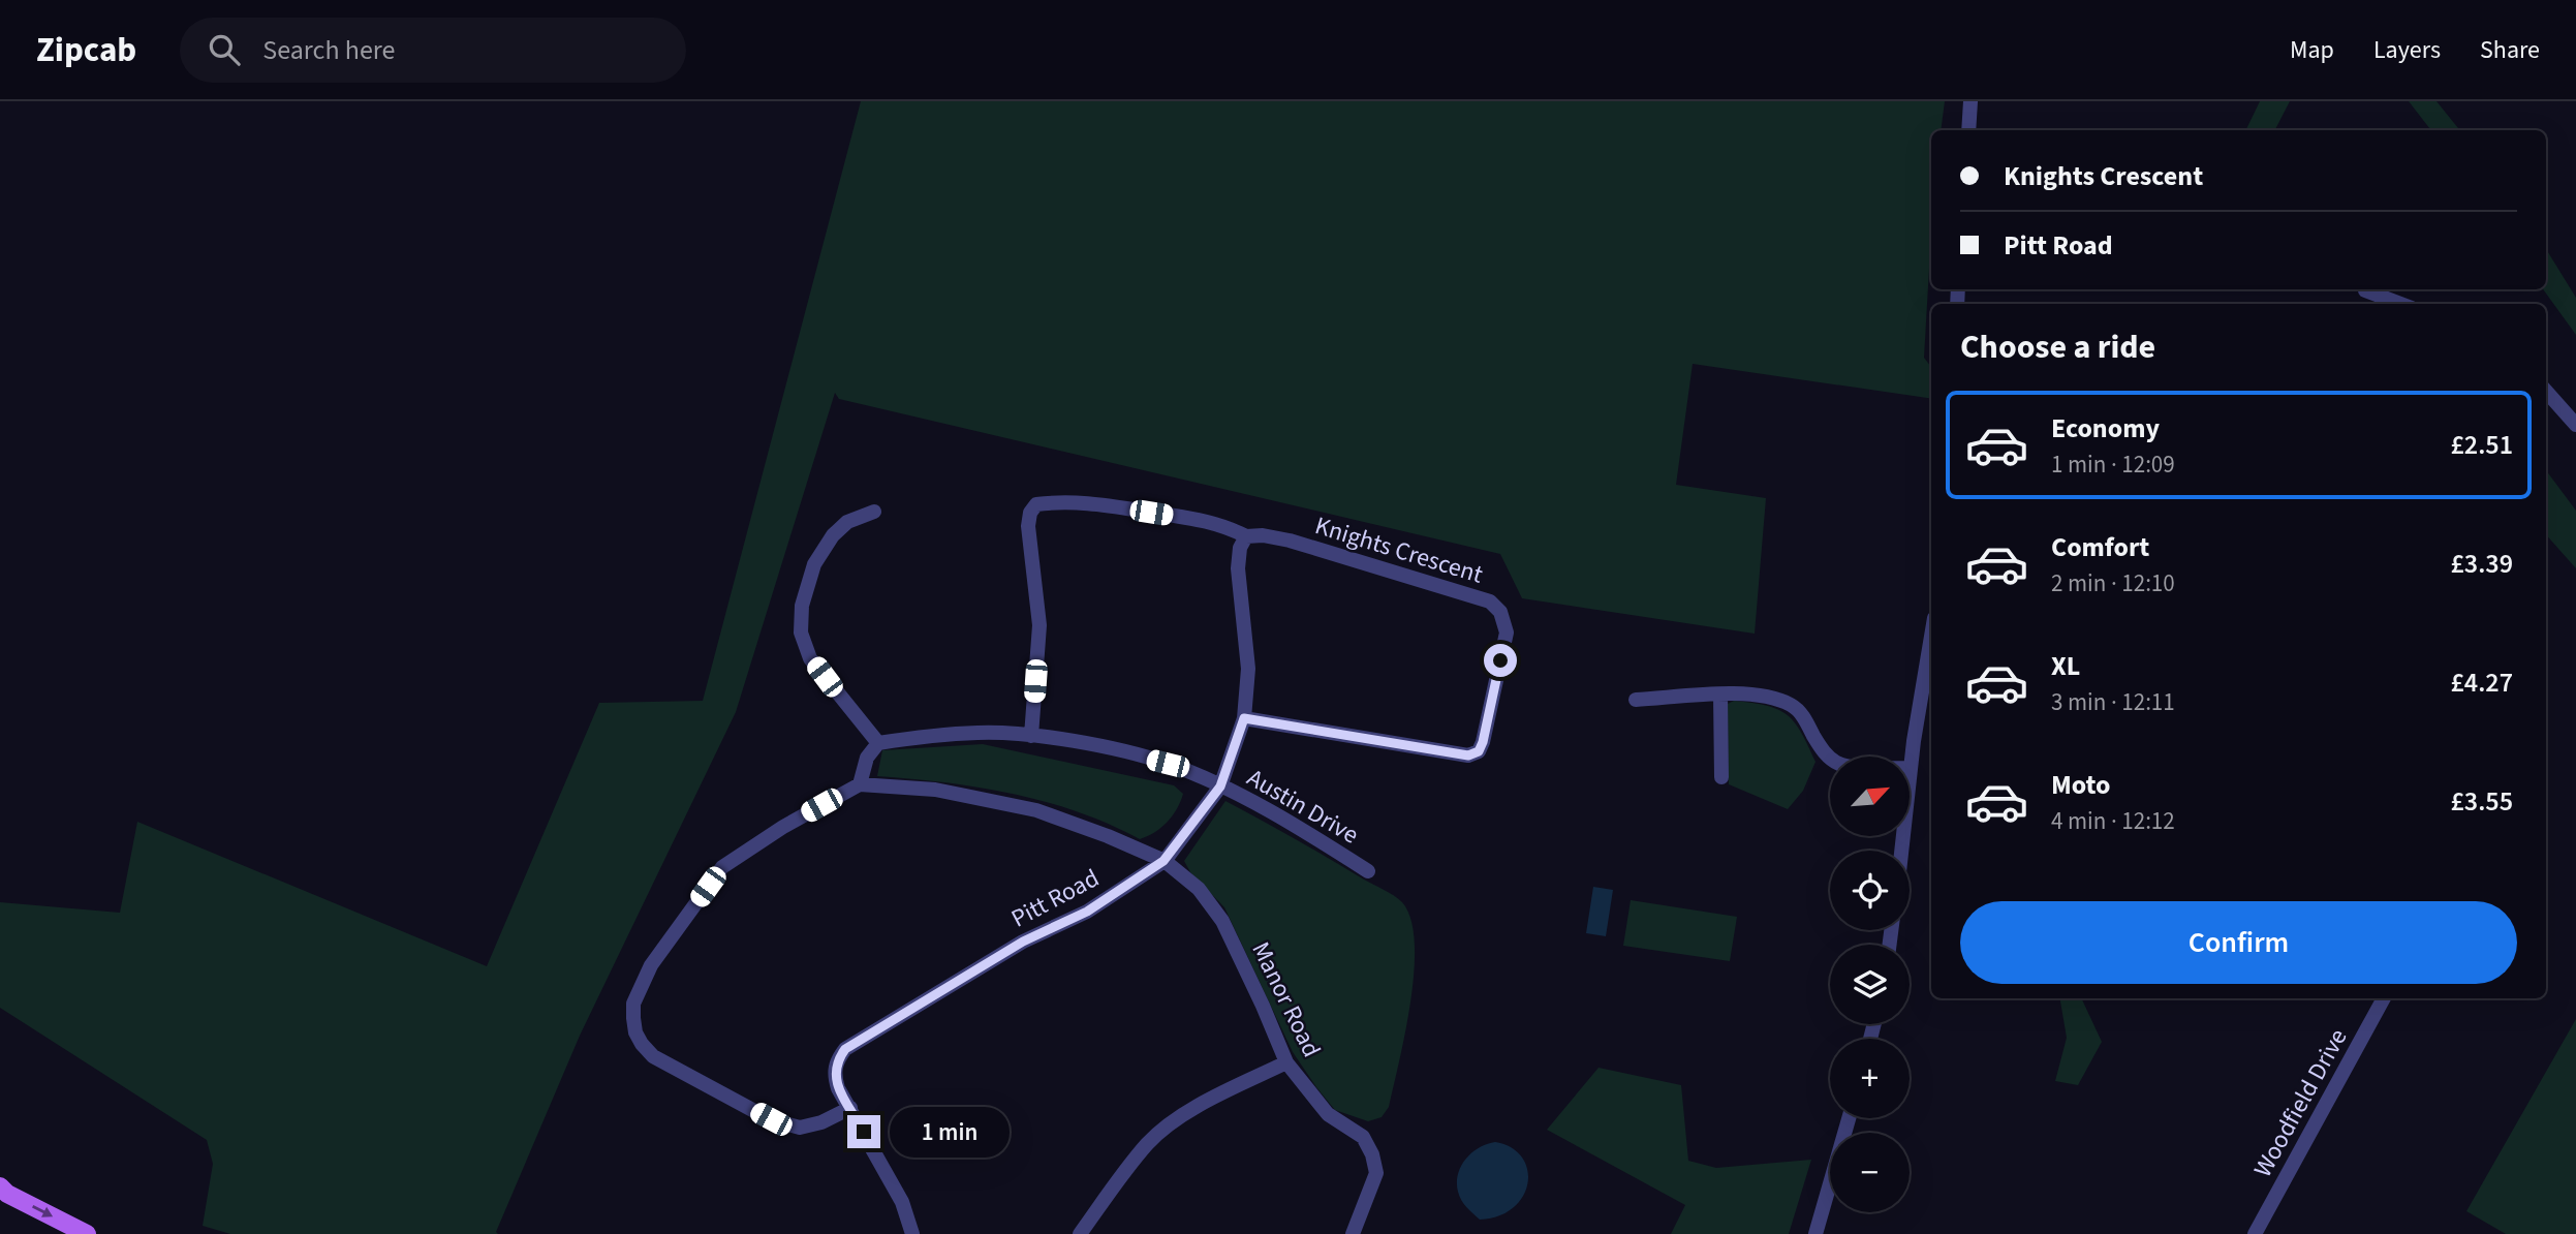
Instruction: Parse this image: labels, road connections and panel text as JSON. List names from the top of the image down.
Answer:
{
  "streets": {
    "street": [
      "Knights Crescent",
      "Austin Drive",
      "Pitt Road",
      "Manor Road",
      "Woodfield Drive"
    ]
  },
  "crossings": [
    ["Knights Crescent", "Pitt Road"],
    ["Austin Drive", "Pitt Road"],
    ["Pitt Road", "Manor Road"]
  ],
  "north": "top right",
  "page": {
    "header": "Zipcab",
    "search": "Search here",
    "nav": ["Map", "Layers", "Share"],
    "banner": ["Knights Crescent", "Pitt Road"],
    "heading": "Choose a ride",
    "list": [
      {
        "name": "Economy",
        "note": "1 min · 12:09",
        "value": "£2.51"
      },
      {
        "name": "Comfort",
        "note": "2 min · 12:10",
        "value": "£3.39"
      },
      {
        "name": "XL",
        "note": "3 min · 12:11",
        "value": "£4.27"
      },
      {
        "name": "Moto",
        "note": "4 min · 12:12",
        "value": "£3.55"
      }
    ],
    "map_buttons": ["+", "−"],
    "buttons": "Confirm",
    "bubble": "1 min"
  }
}
